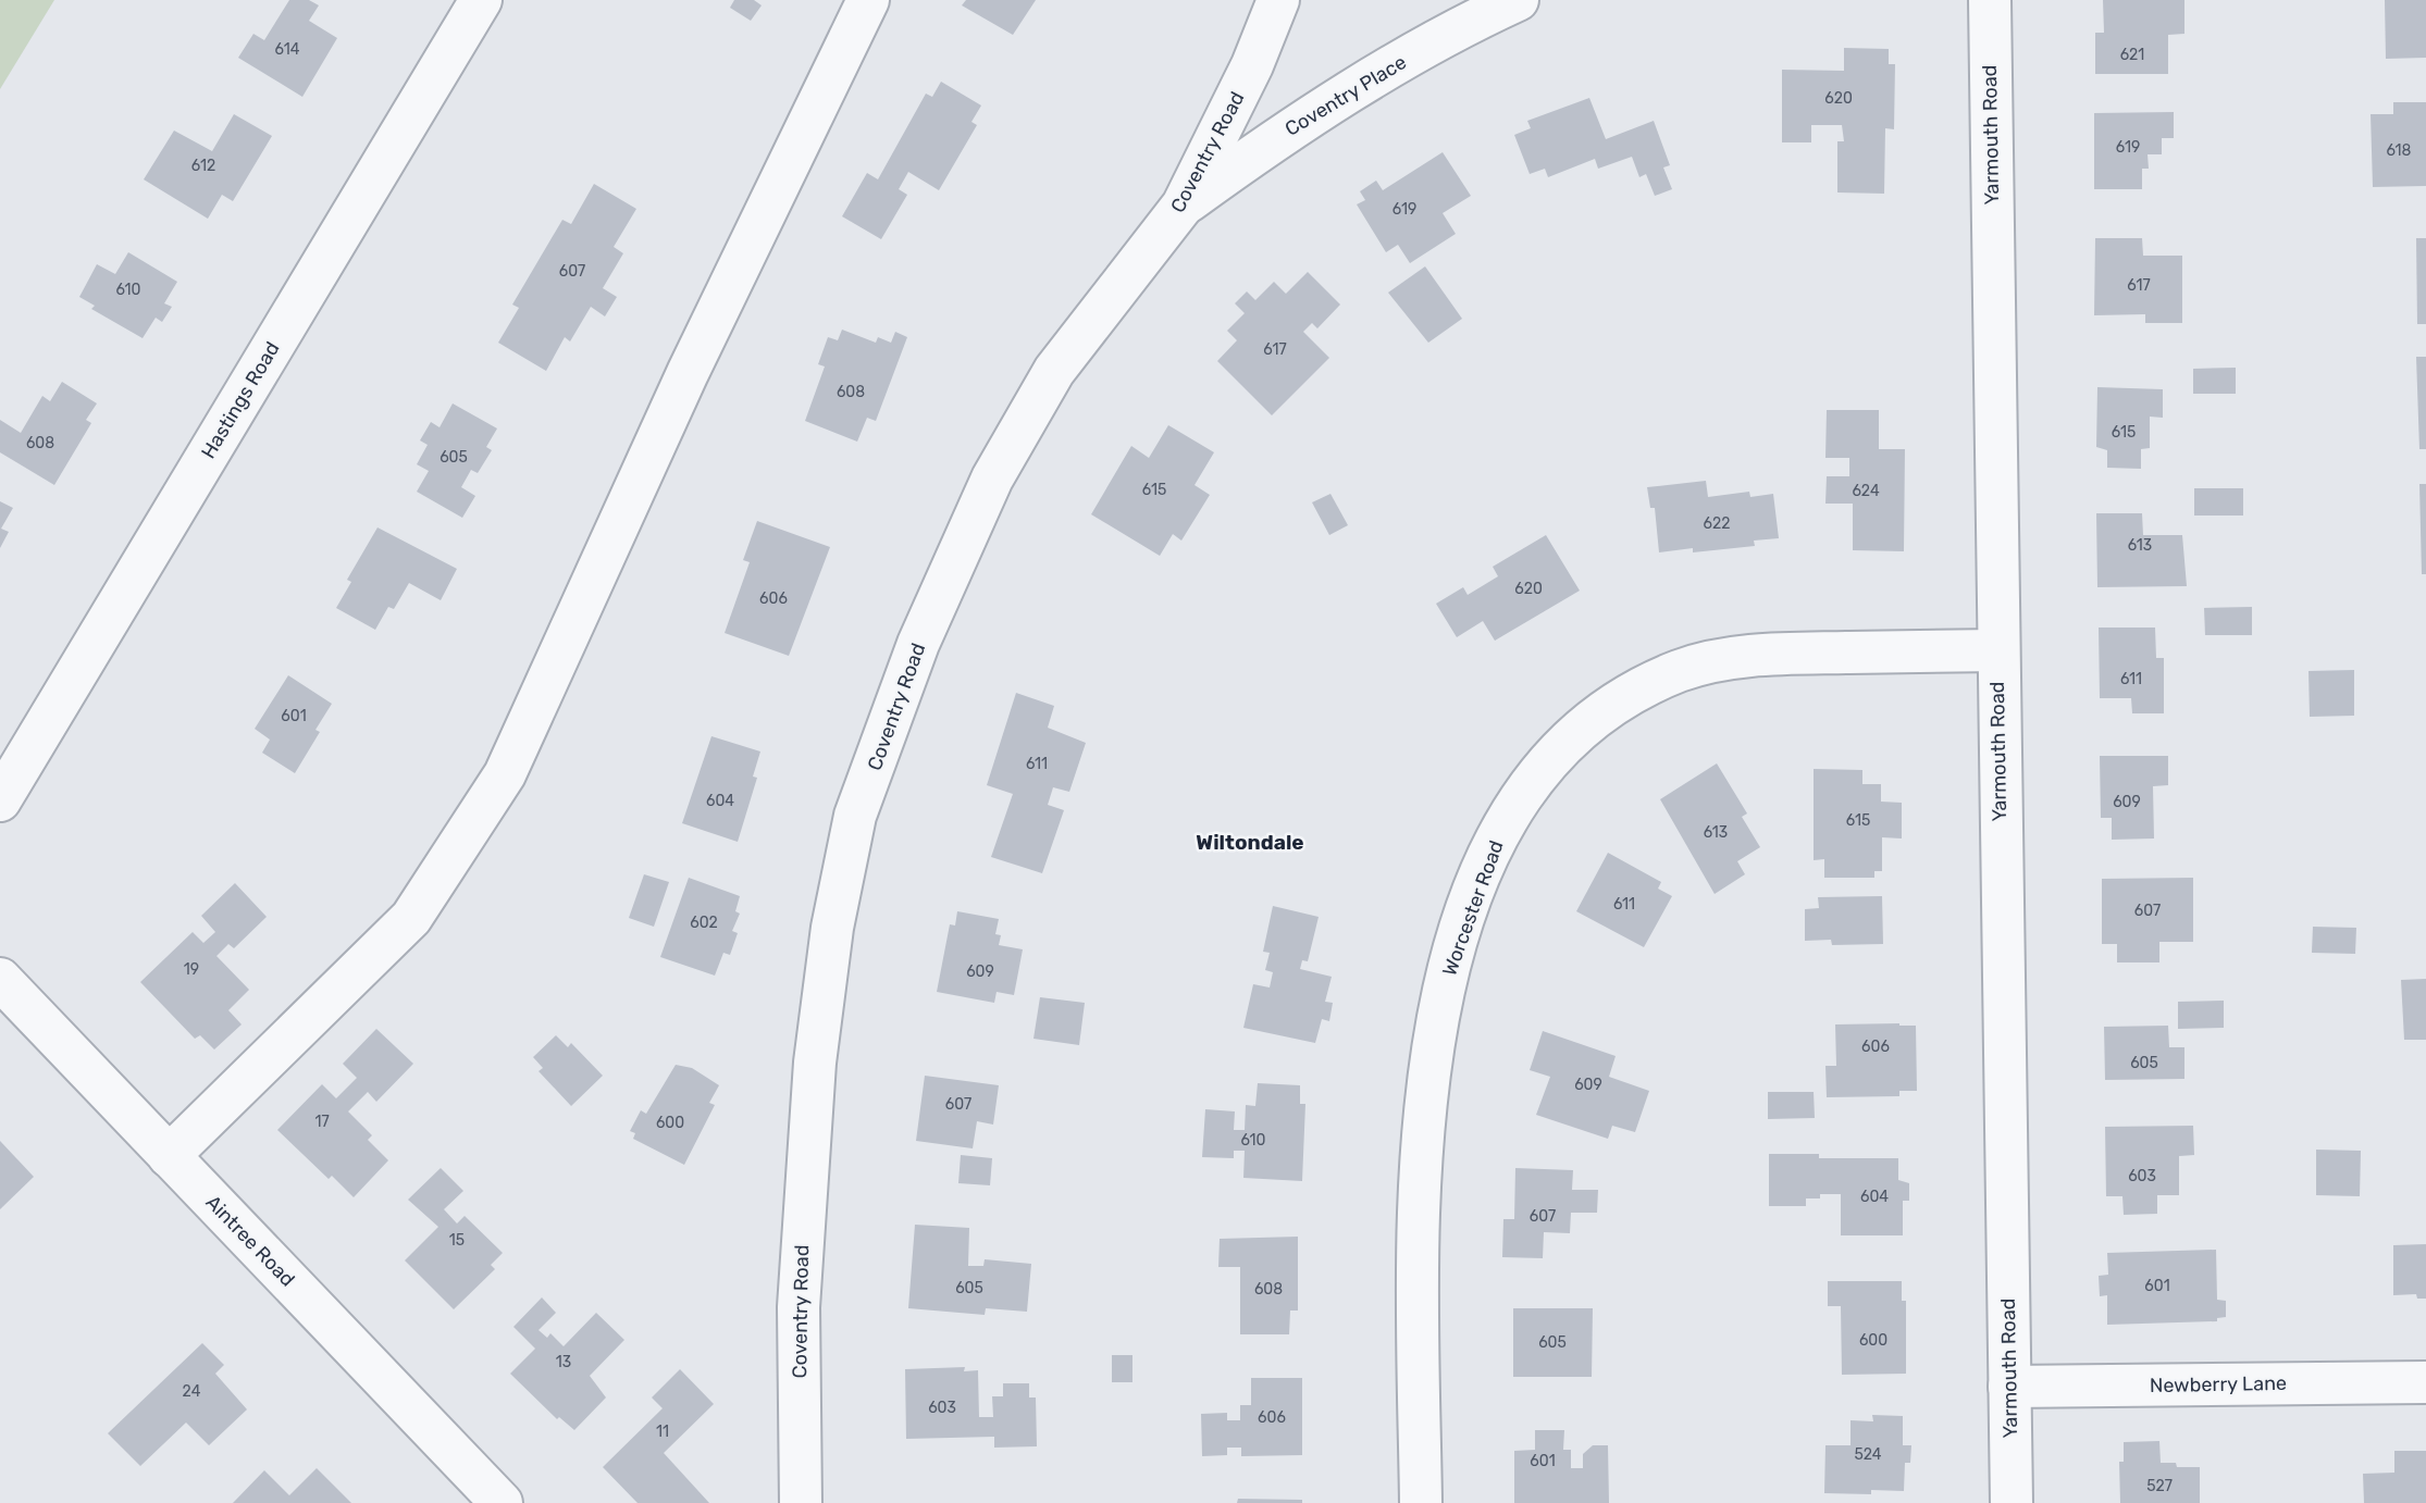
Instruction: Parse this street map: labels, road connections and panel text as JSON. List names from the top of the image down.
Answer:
{
  "streets": {
    "street": [
      "Coventry Place",
      "Yarmouth Road",
      "Coventry Road",
      "Hastings Road",
      "Worcester Road",
      "Aintree Road",
      "Newberry Lane"
    ]
  },
  "crossings": [
    ["Coventry Place", "Coventry Road"],
    ["Yarmouth Road", "Worcester Road"],
    ["Yarmouth Road", "Newberry Lane"]
  ],
  "districts": ["Wiltondale"],
  "house_numbers": [
    "614",
    "621",
    "620",
    "619",
    "618",
    "612",
    "619",
    "607",
    "617",
    "610",
    "617",
    "608",
    "615",
    "608",
    "605",
    "615",
    "624",
    "622",
    "613",
    "620",
    "606",
    "611",
    "601",
    "611",
    "604",
    "609",
    "615",
    "613",
    "611",
    "607",
    "602",
    "19",
    "609",
    "606",
    "605",
    "609",
    "607",
    "17",
    "600",
    "610",
    "603",
    "604",
    "607",
    "15",
    "601",
    "605",
    "608",
    "600",
    "605",
    "13",
    "24",
    "603",
    "606",
    "11",
    "524",
    "601",
    "527"
  ]
}
